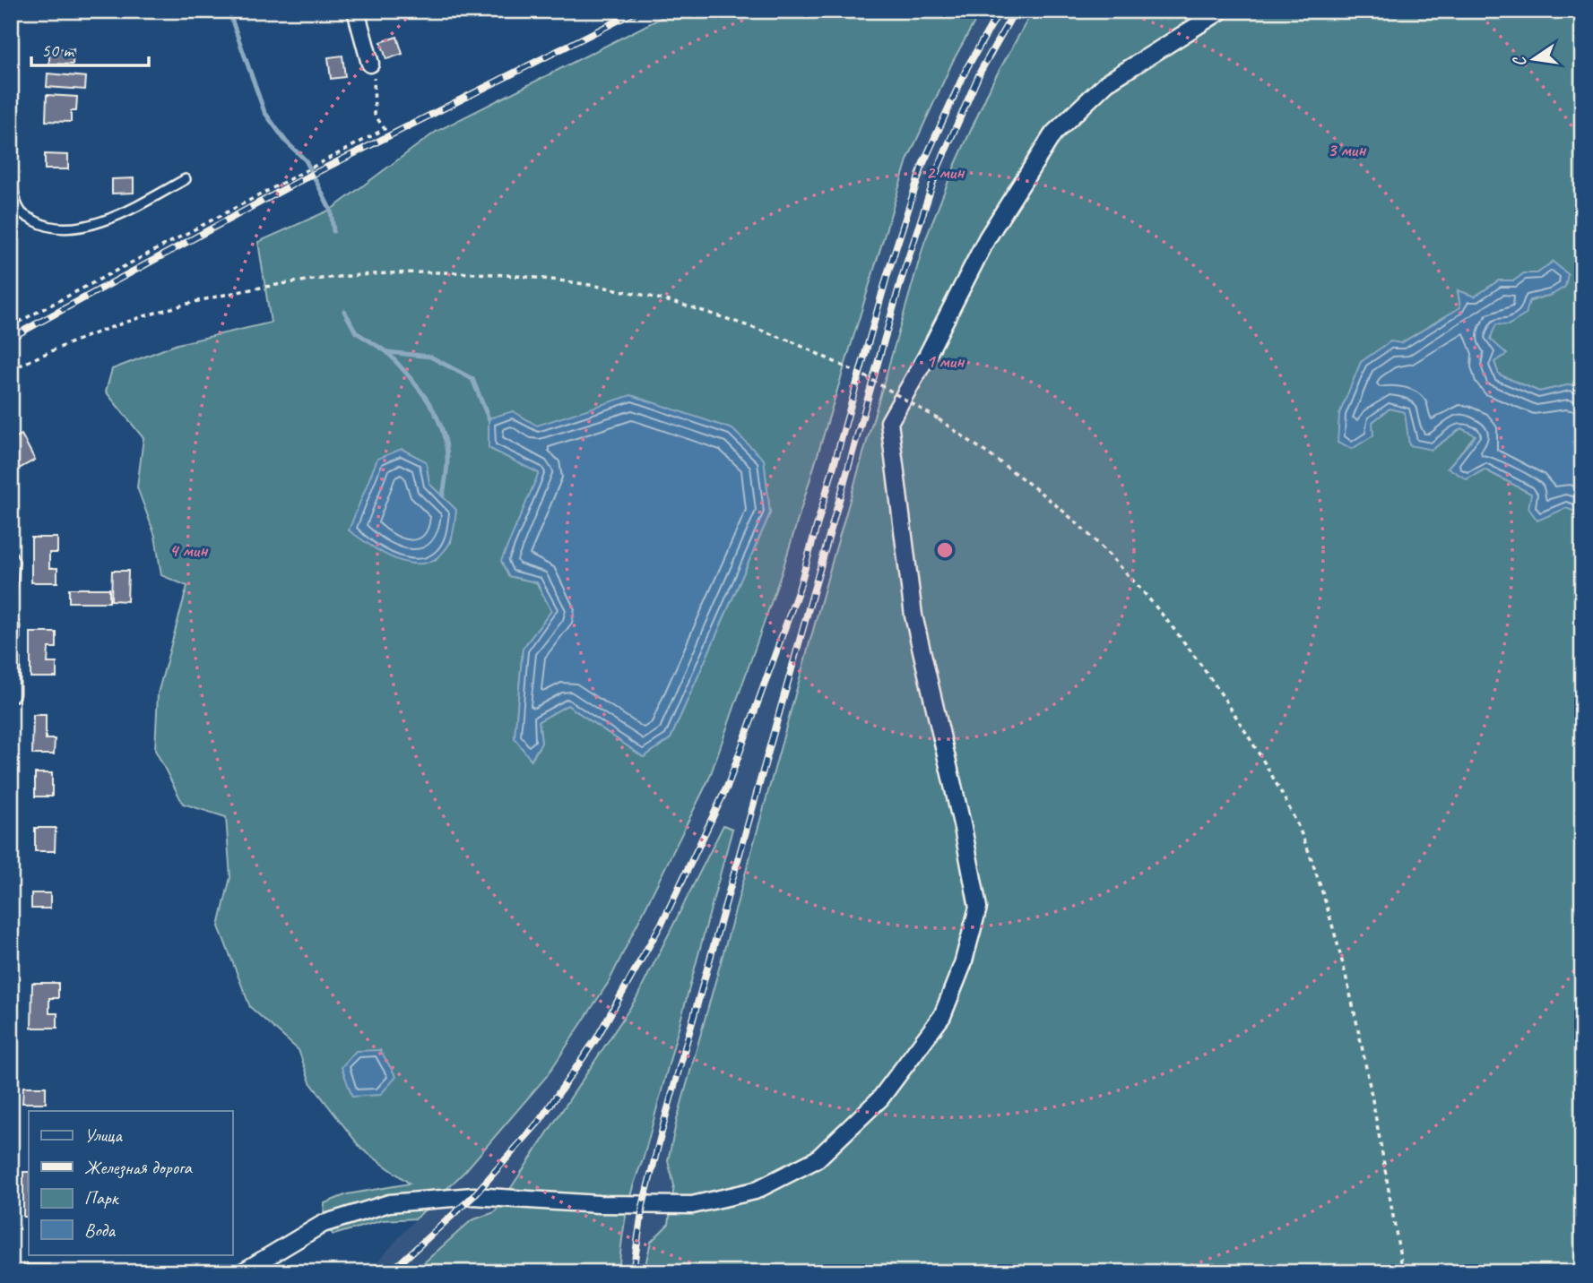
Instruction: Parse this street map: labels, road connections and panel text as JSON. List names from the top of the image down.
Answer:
{
  "legend": [
    "Улица",
    "Железная дорога",
    "Парк",
    "Вода"
  ],
  "scale_bar": "50 m",
  "north": "left",
  "rings": [
    "3 мин",
    "2 мин",
    "1 мин",
    "4 мин"
  ]
}
